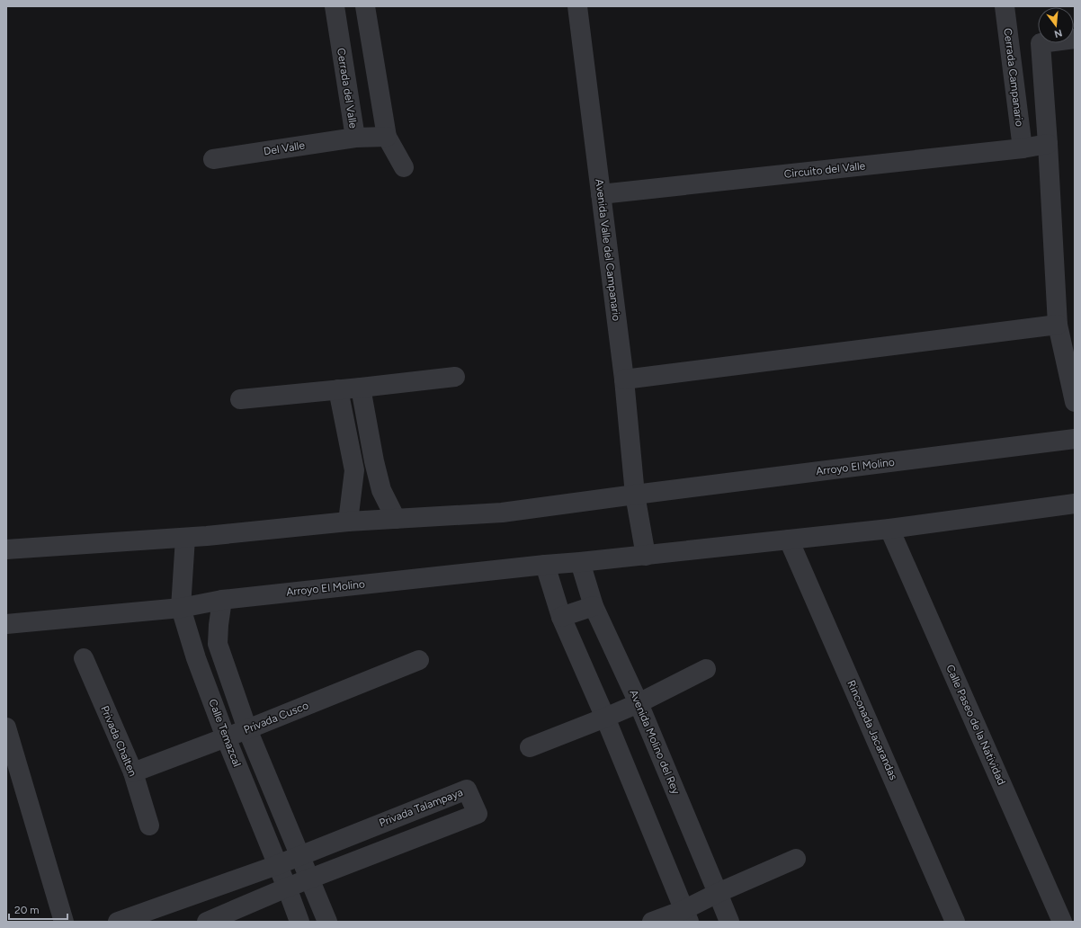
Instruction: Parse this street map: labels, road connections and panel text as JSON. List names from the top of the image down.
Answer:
{
  "streets": {
    "street": [
      "Cerrada Campanario",
      "Cerrada del Valle",
      "Del Valle",
      "Circuito del Valle",
      "Avenida Valle del Campanario",
      "Arroyo El Molino",
      "Privada Cusco",
      "Calle Paseo de la Natividad",
      "Rinconada Jacarandas",
      "Calle Temazcal",
      "Privada Chalten",
      "Avenida Molino del Rey",
      "Privada Talampaya"
    ]
  },
  "crossings": [
    ["Cerrada Campanario", "Circuito del Valle"],
    ["Cerrada del Valle", "Del Valle"],
    ["Circuito del Valle", "Avenida Valle del Campanario"],
    ["Avenida Valle del Campanario", "Arroyo El Molino"],
    ["Arroyo El Molino", "Calle Paseo de la Natividad"],
    ["Arroyo El Molino", "Rinconada Jacarandas"],
    ["Arroyo El Molino", "Calle Temazcal"],
    ["Arroyo El Molino", "Avenida Molino del Rey"],
    ["Privada Cusco", "Calle Temazcal"],
    ["Privada Cusco", "Privada Chalten"],
    ["Calle Temazcal", "Privada Talampaya"]
  ],
  "scale_bar": "20 m",
  "north": "bottom"
}
